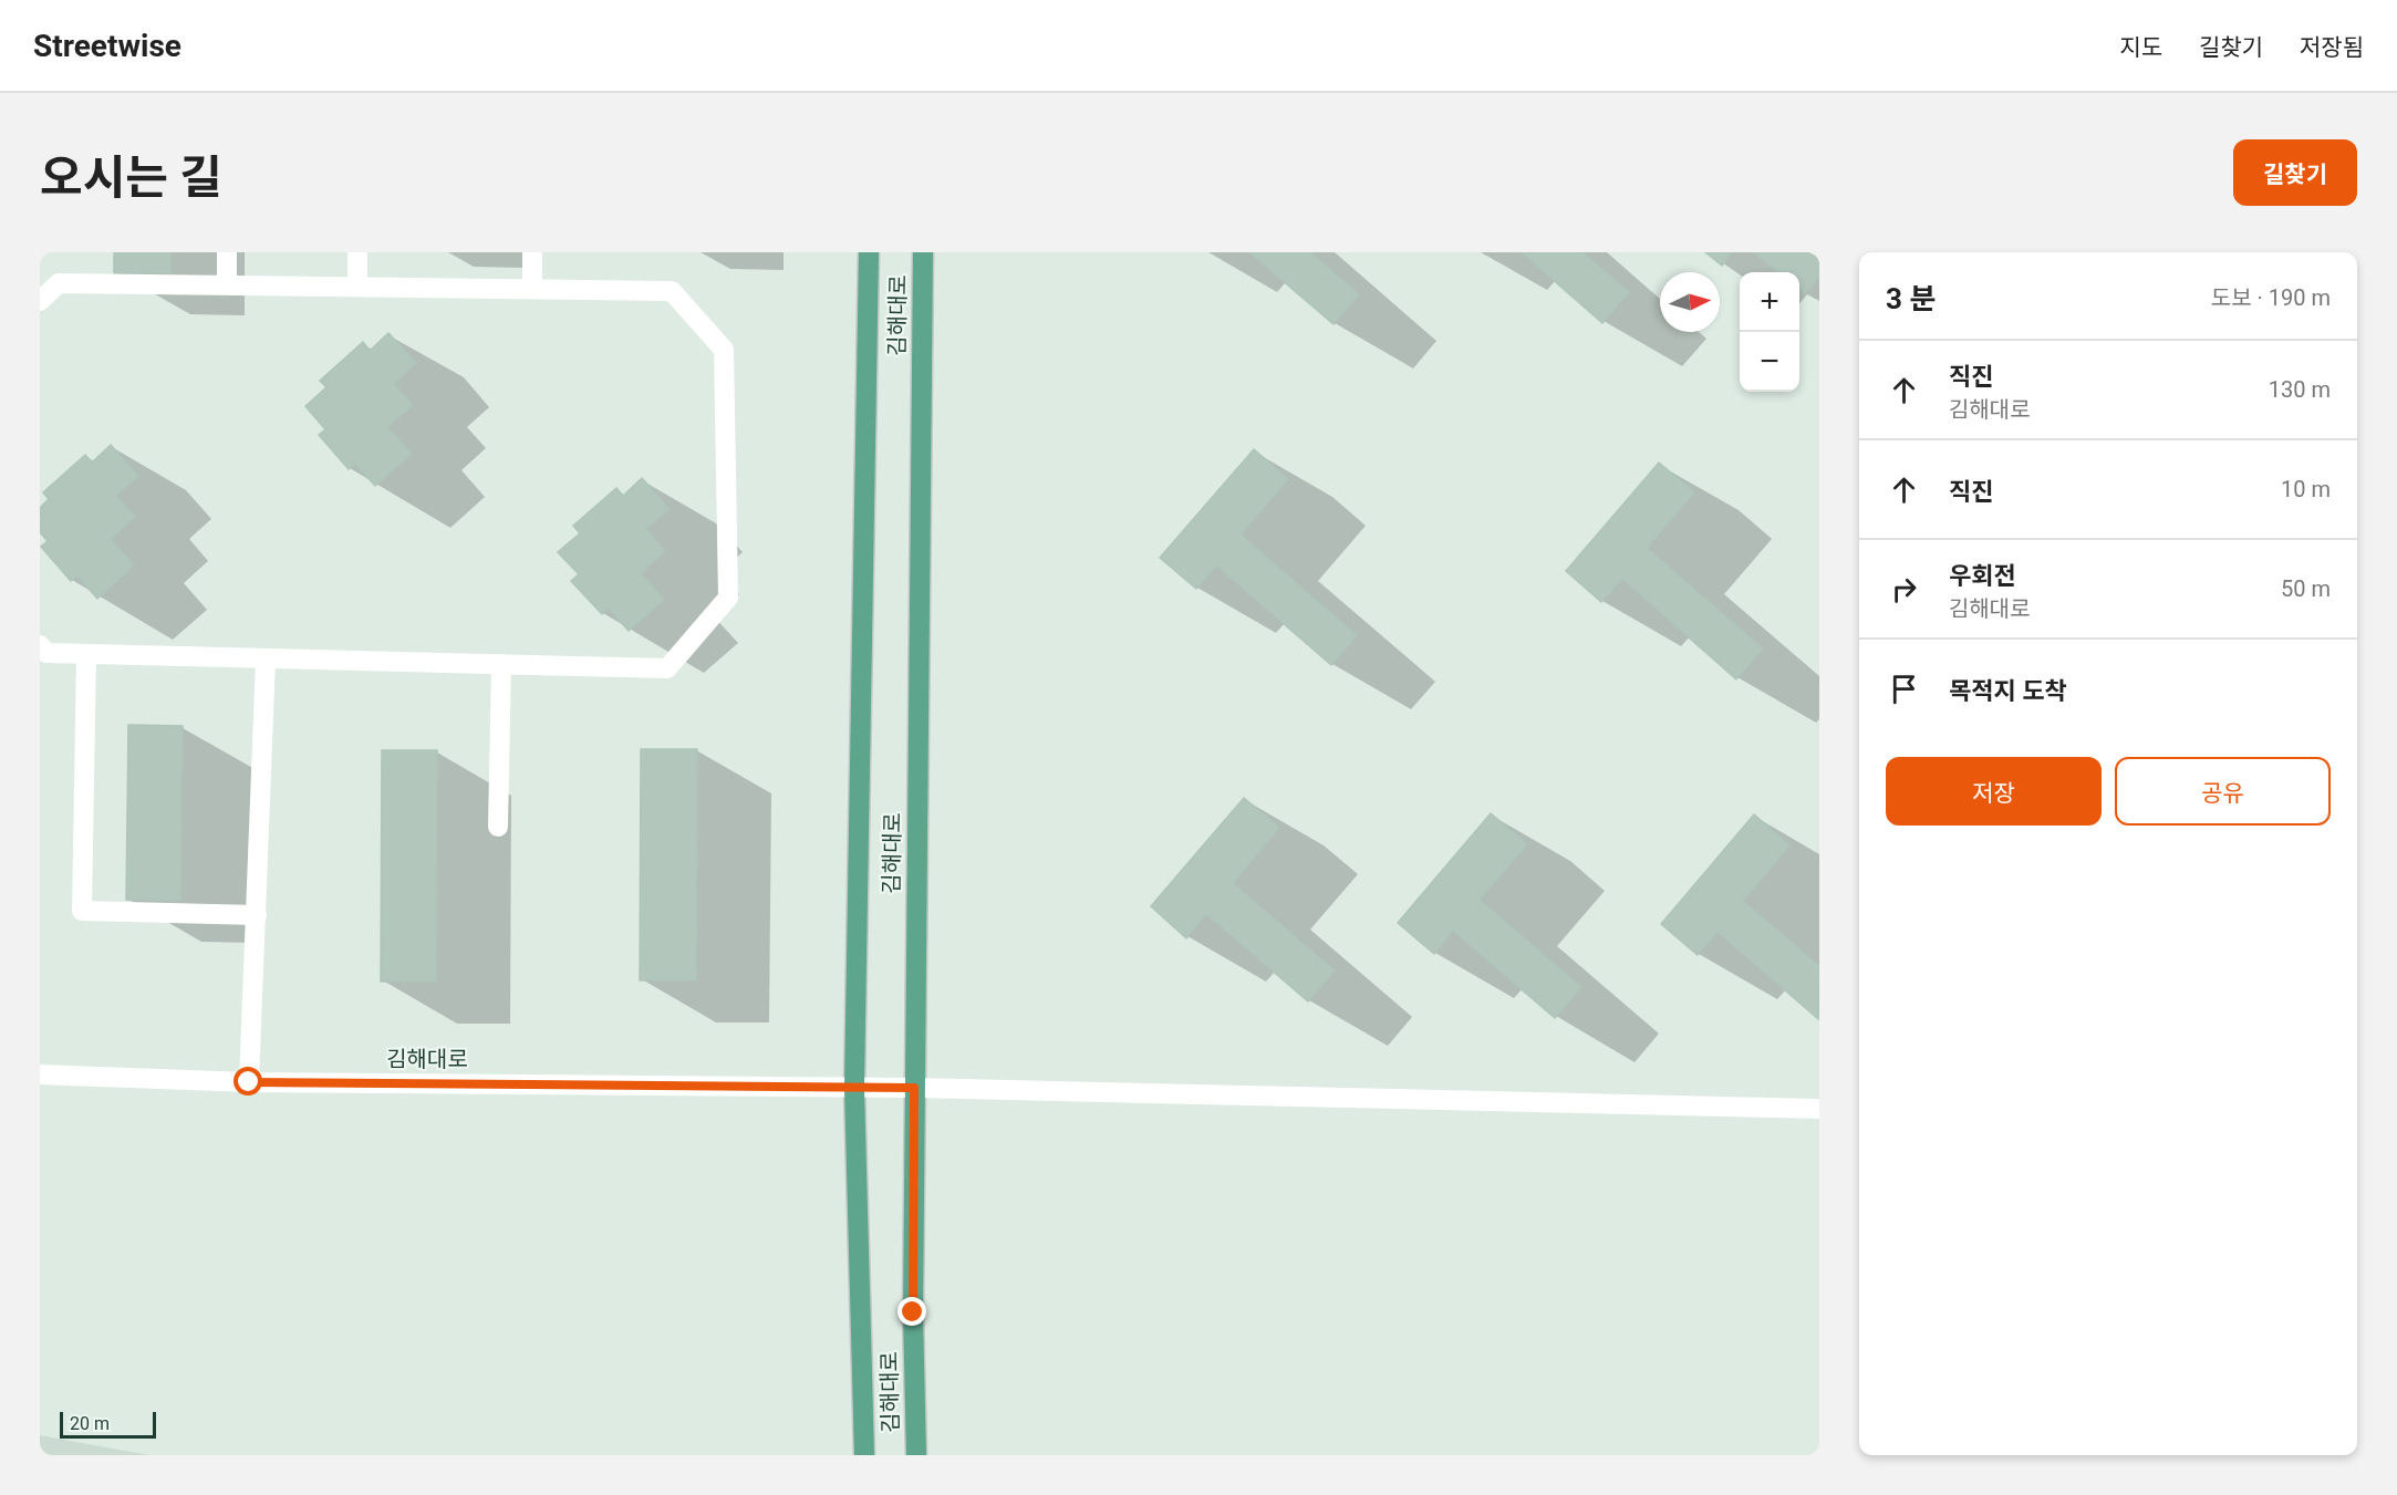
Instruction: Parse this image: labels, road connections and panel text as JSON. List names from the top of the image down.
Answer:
{
  "streets": {
    "main road": ["김해대로"]
  },
  "scale_bar": "20 m",
  "north": "right",
  "page": {
    "header": "Streetwise",
    "nav": ["지도", "길찾기", "저장됨"],
    "title": "오시는 길",
    "buttons": [
      "길찾기",
      ["저장", "공유"]
    ],
    "heading": ["3 분", "도보 · 190 m"],
    "map_buttons": ["+", "−"],
    "list": [
      ["직진", "김해대로", "130 m"],
      ["직진", "10 m"],
      ["우회전", "김해대로", "50 m"],
      "목적지 도착"
    ],
    "scale": "20 m"
  }
}
